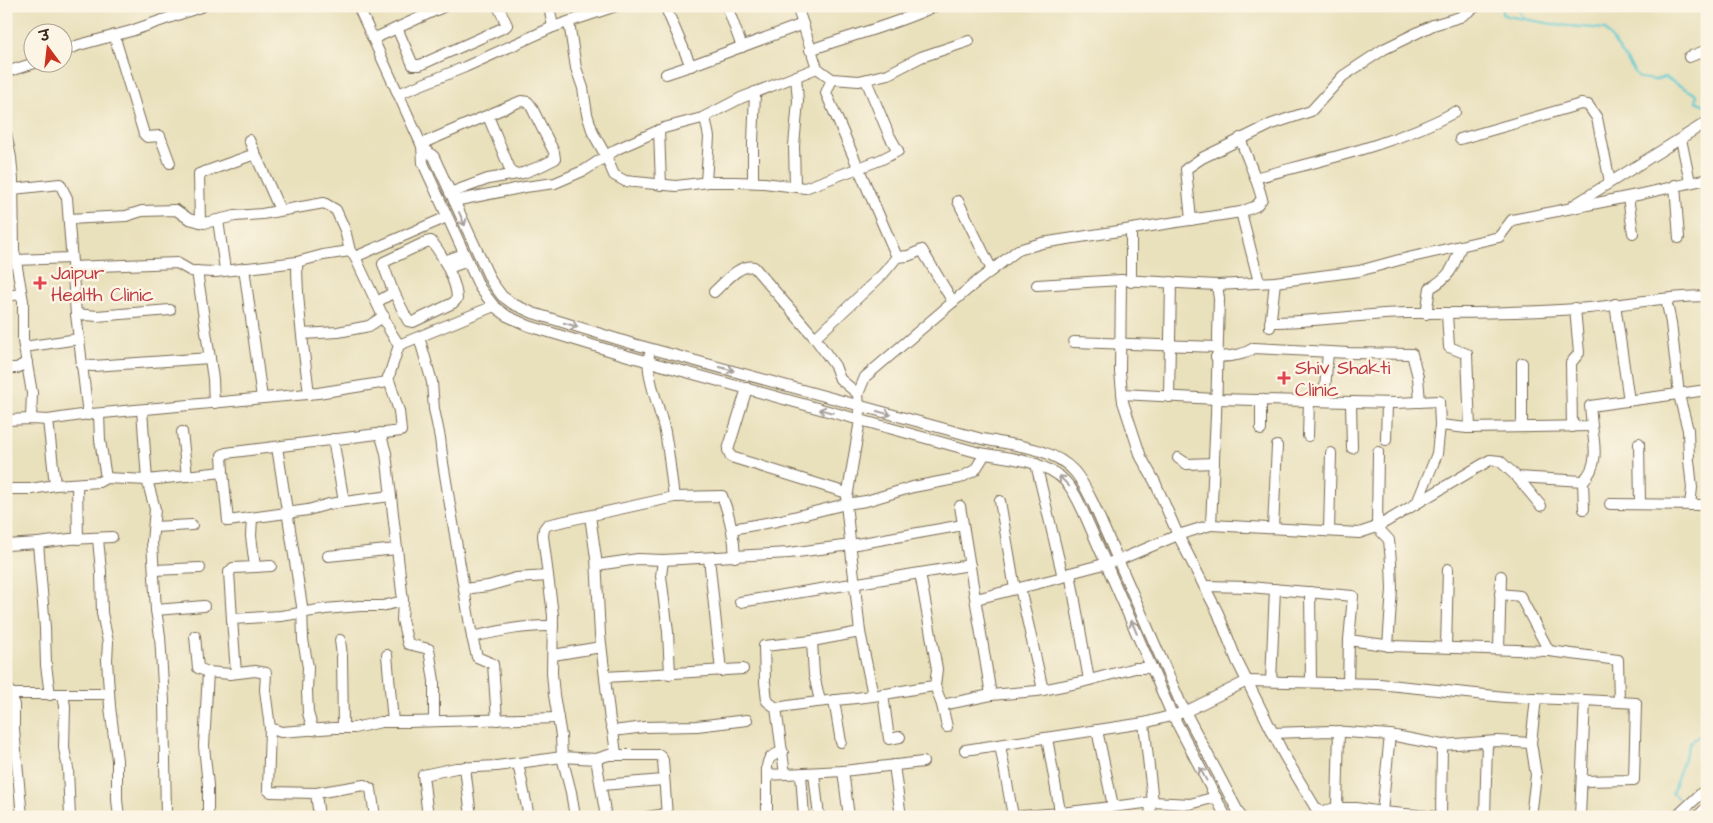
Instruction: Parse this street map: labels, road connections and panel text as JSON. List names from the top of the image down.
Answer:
{
  "places": {
    "health": ["Jaipur Health Clinic", "Shiv Shakti Clinic"]
  },
  "north": "top"
}
